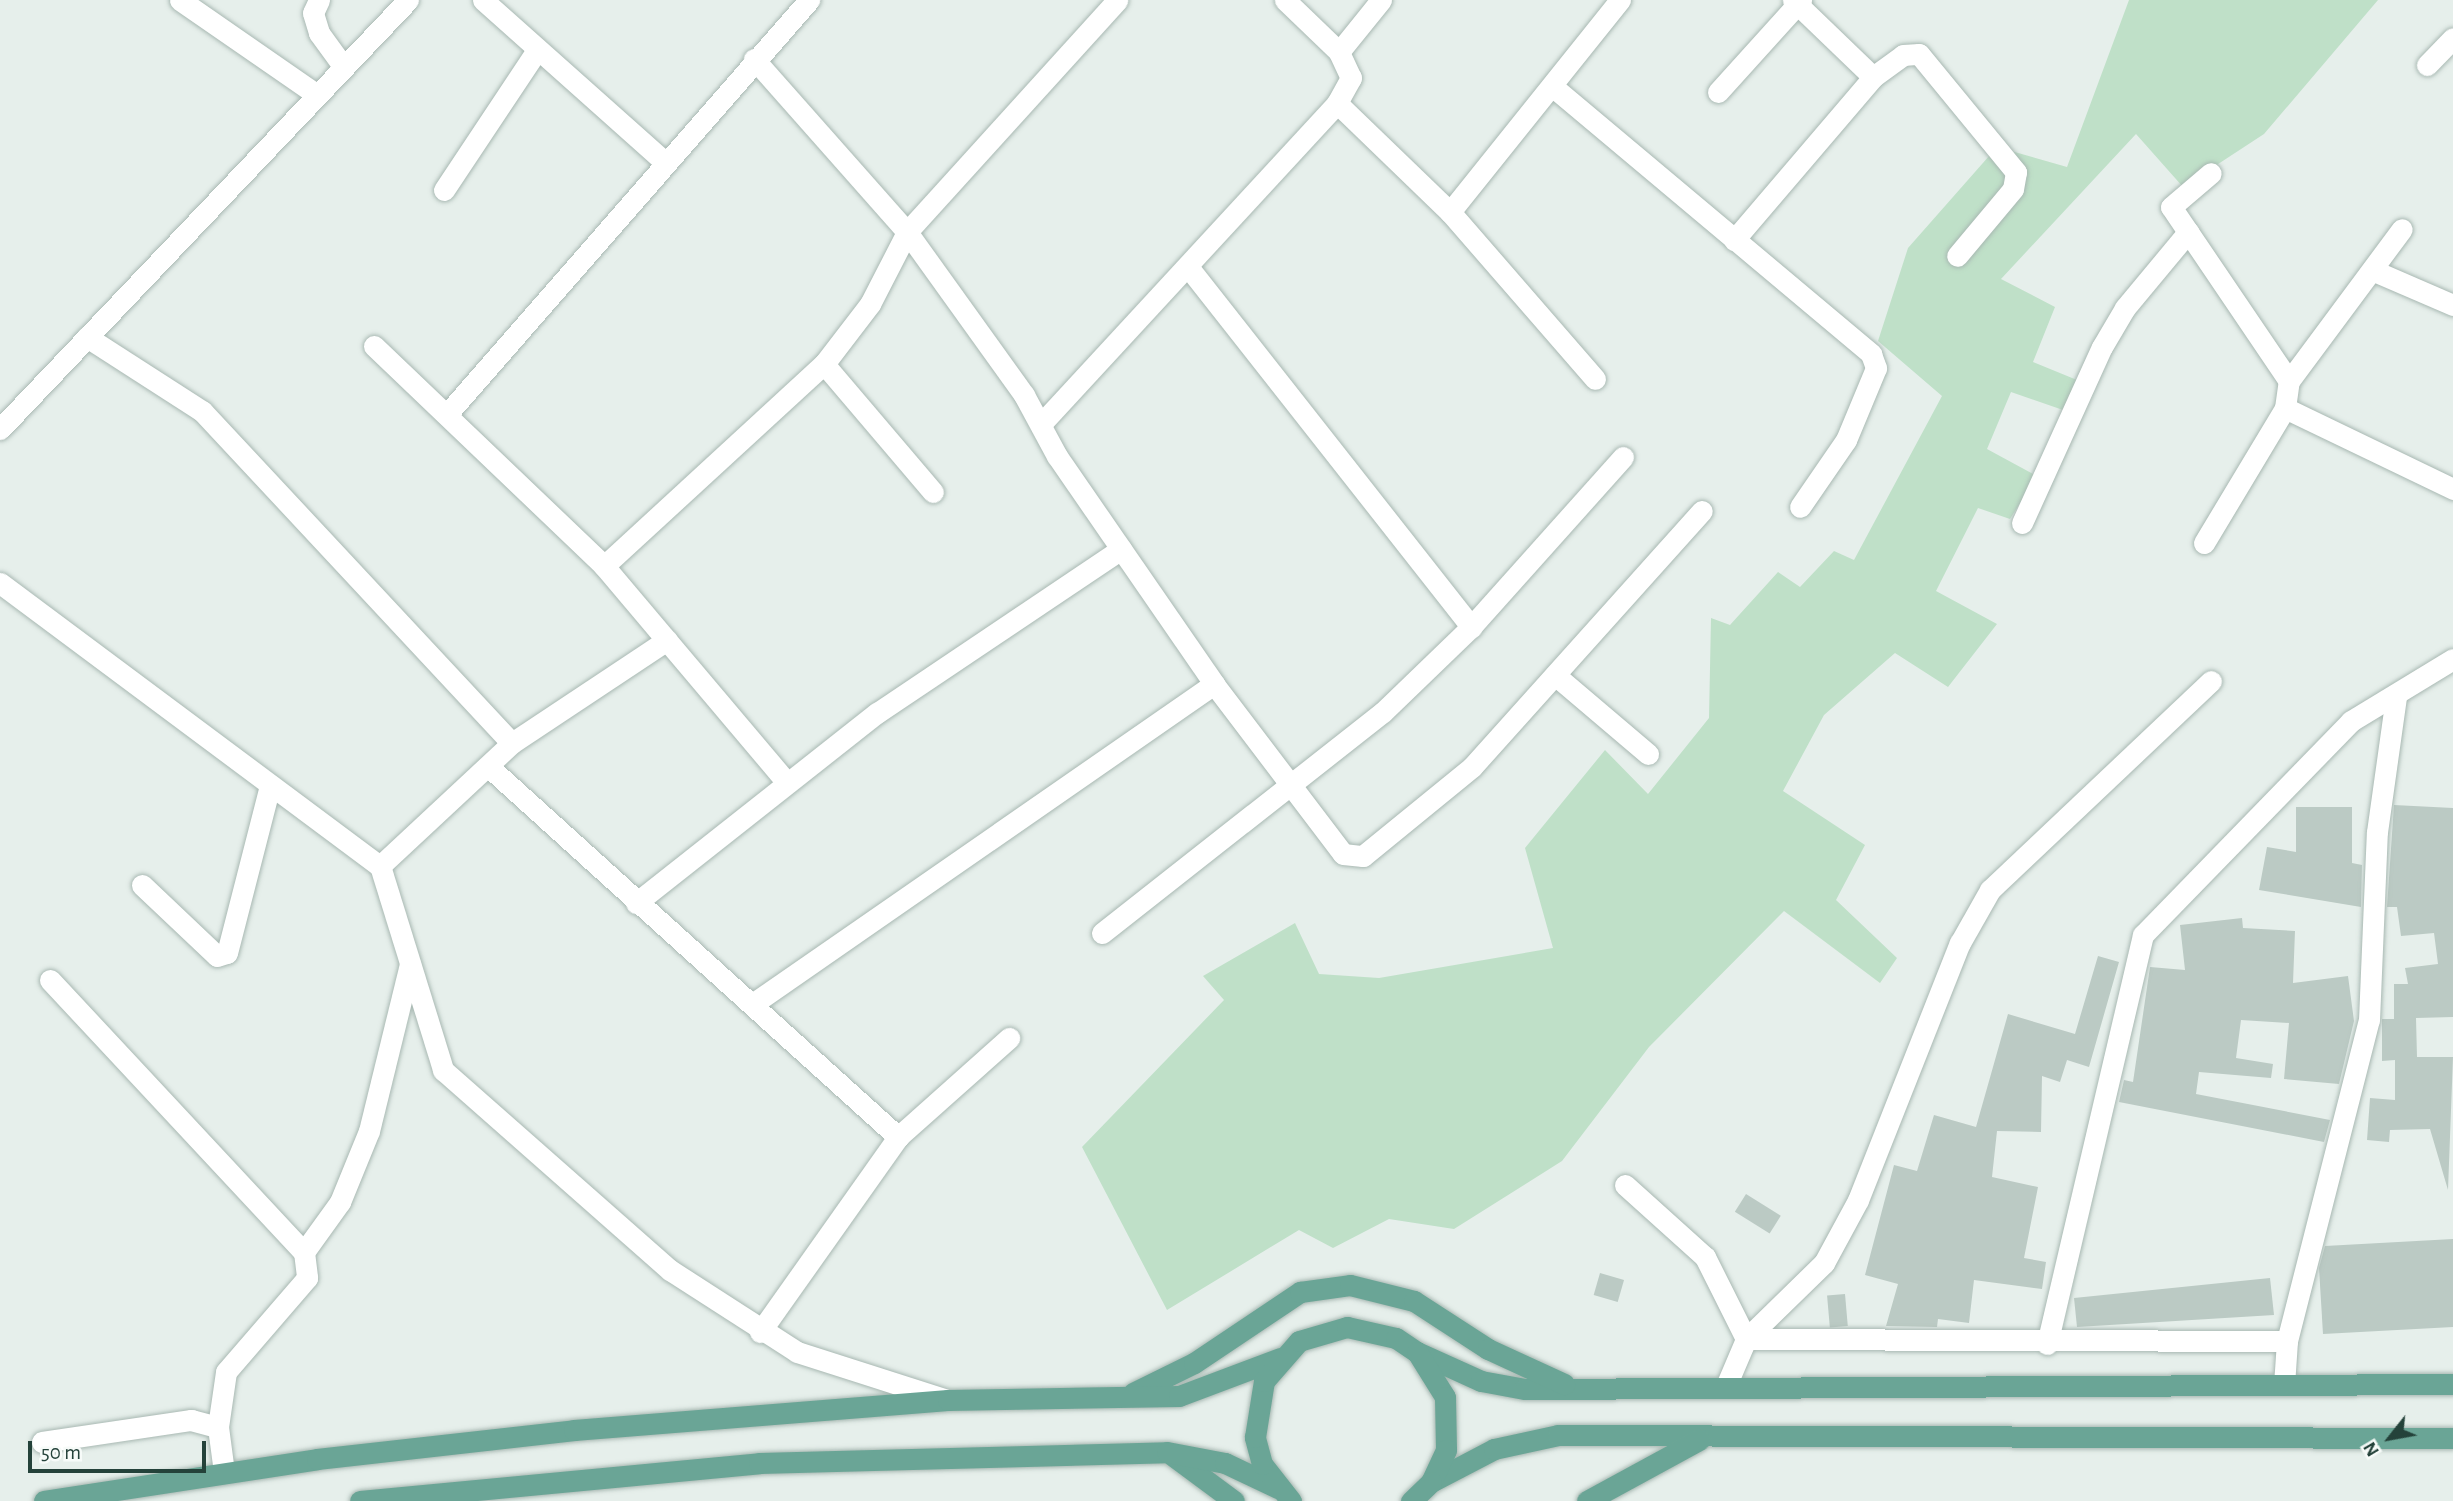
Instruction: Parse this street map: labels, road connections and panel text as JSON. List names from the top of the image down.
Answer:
{
  "scale_bar": "50 m",
  "north": "bottom left"
}
